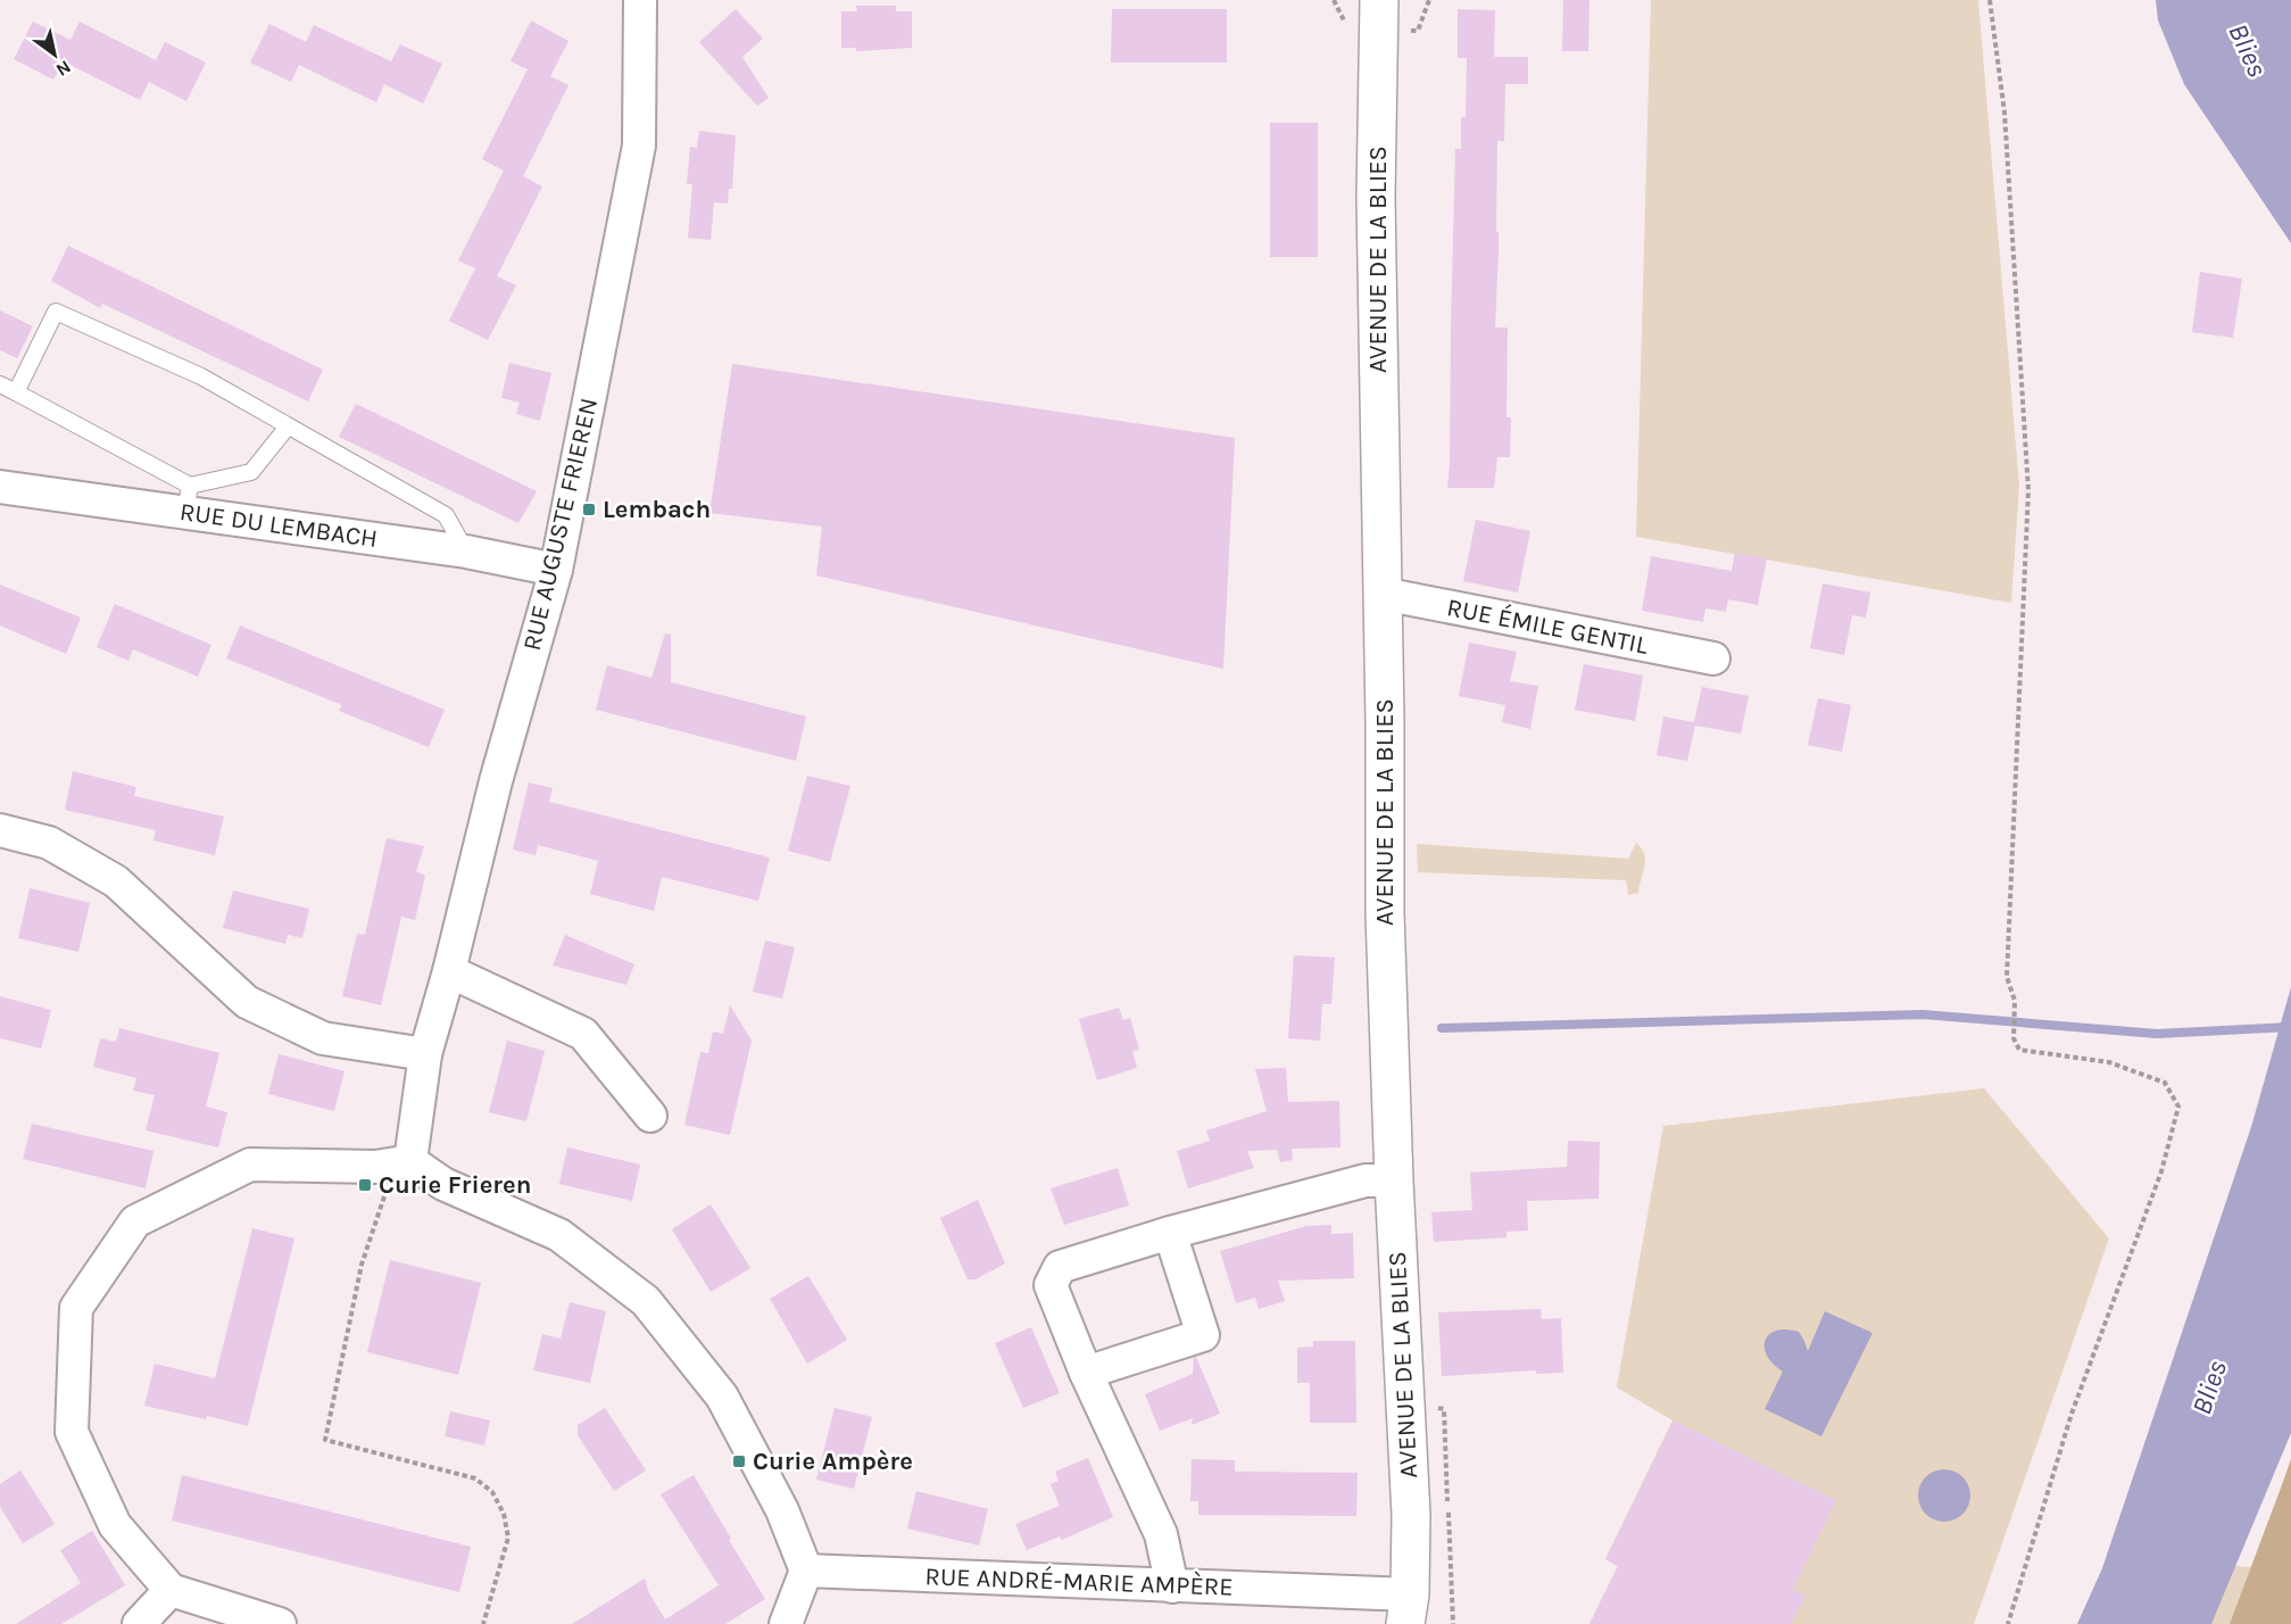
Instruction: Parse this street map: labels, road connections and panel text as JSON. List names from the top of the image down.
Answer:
{
  "streets": {
    "main road": ["AVENUE DE LA BLIES"],
    "street": [
      "RUE AUGUSTE FRIEREN",
      "RUE DU LEMBACH",
      "RUE ÉMILE GENTIL",
      "RUE ANDRÉ-MARIE AMPÈRE"
    ]
  },
  "crossings": [
    ["AVENUE DE LA BLIES", "RUE ÉMILE GENTIL"],
    ["AVENUE DE LA BLIES", "RUE ANDRÉ-MARIE AMPÈRE"],
    ["RUE AUGUSTE FRIEREN", "RUE DU LEMBACH"]
  ],
  "water": ["Blies"],
  "places": {
    "transit": ["Lembach", "Curie Frieren", "Curie Ampère"]
  },
  "north": "bottom right"
}
